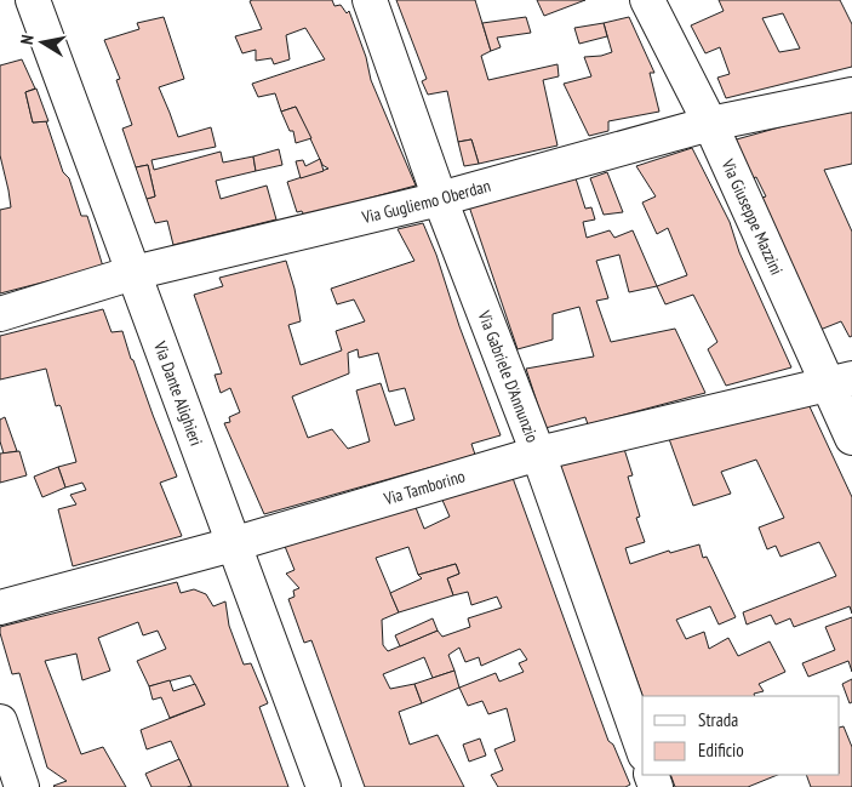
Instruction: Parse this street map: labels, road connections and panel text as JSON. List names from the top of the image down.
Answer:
{
  "streets": {
    "street": [
      "Via Gugliemo Oberdan",
      "Via Giuseppe Mazzini",
      "Via Gabriele D'Annunzio",
      "Via Dante Alighieri",
      "Via Tamborino"
    ]
  },
  "crossings": [
    ["Via Gugliemo Oberdan", "Via Giuseppe Mazzini"],
    ["Via Gugliemo Oberdan", "Via Gabriele D'Annunzio"],
    ["Via Gugliemo Oberdan", "Via Dante Alighieri"],
    ["Via Giuseppe Mazzini", "Via Tamborino"],
    ["Via Gabriele D'Annunzio", "Via Tamborino"],
    ["Via Dante Alighieri", "Via Tamborino"]
  ],
  "legend": ["Strada", "Edificio"],
  "north": "left"
}
